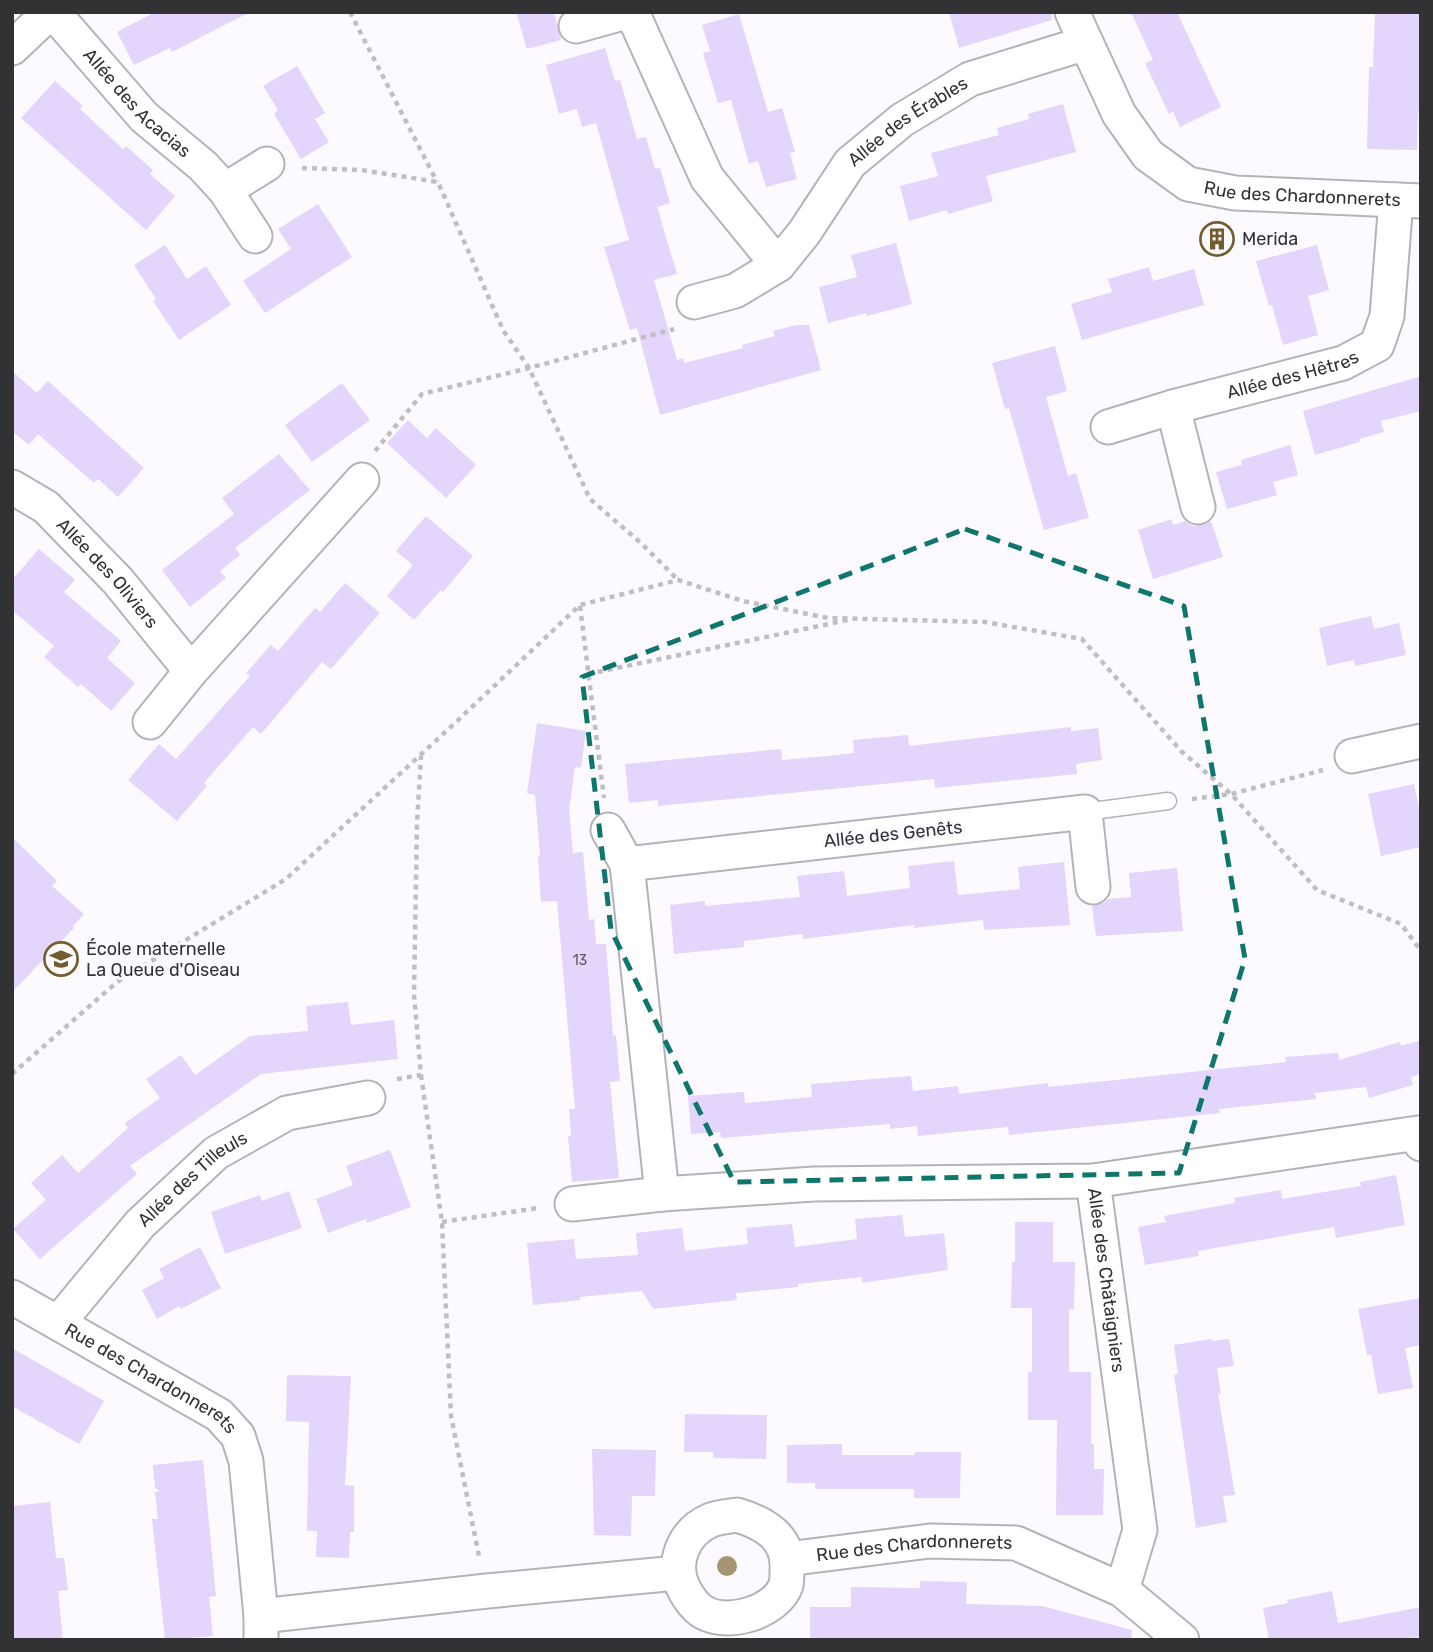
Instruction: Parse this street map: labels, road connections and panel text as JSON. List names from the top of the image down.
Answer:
{
  "streets": {
    "street": [
      "Allée des Acacias",
      "Allée des Érables",
      "Rue des Chardonnerets",
      "Allée des Hêtres",
      "Allée des Oliviers",
      "Allée des Genêts",
      "Allée des Tilleuls",
      "Allée des Châtaigniers"
    ]
  },
  "crossings": [
    ["Allée des Érables", "Rue des Chardonnerets"],
    ["Rue des Chardonnerets", "Allée des Hêtres"],
    ["Rue des Chardonnerets", "Allée des Tilleuls"],
    ["Rue des Chardonnerets", "Allée des Châtaigniers"]
  ],
  "places": {
    "building": ["Merida"],
    "school or university": ["École maternelle La Queue d'Oiseau"]
  },
  "house_numbers": ["13"]
}
